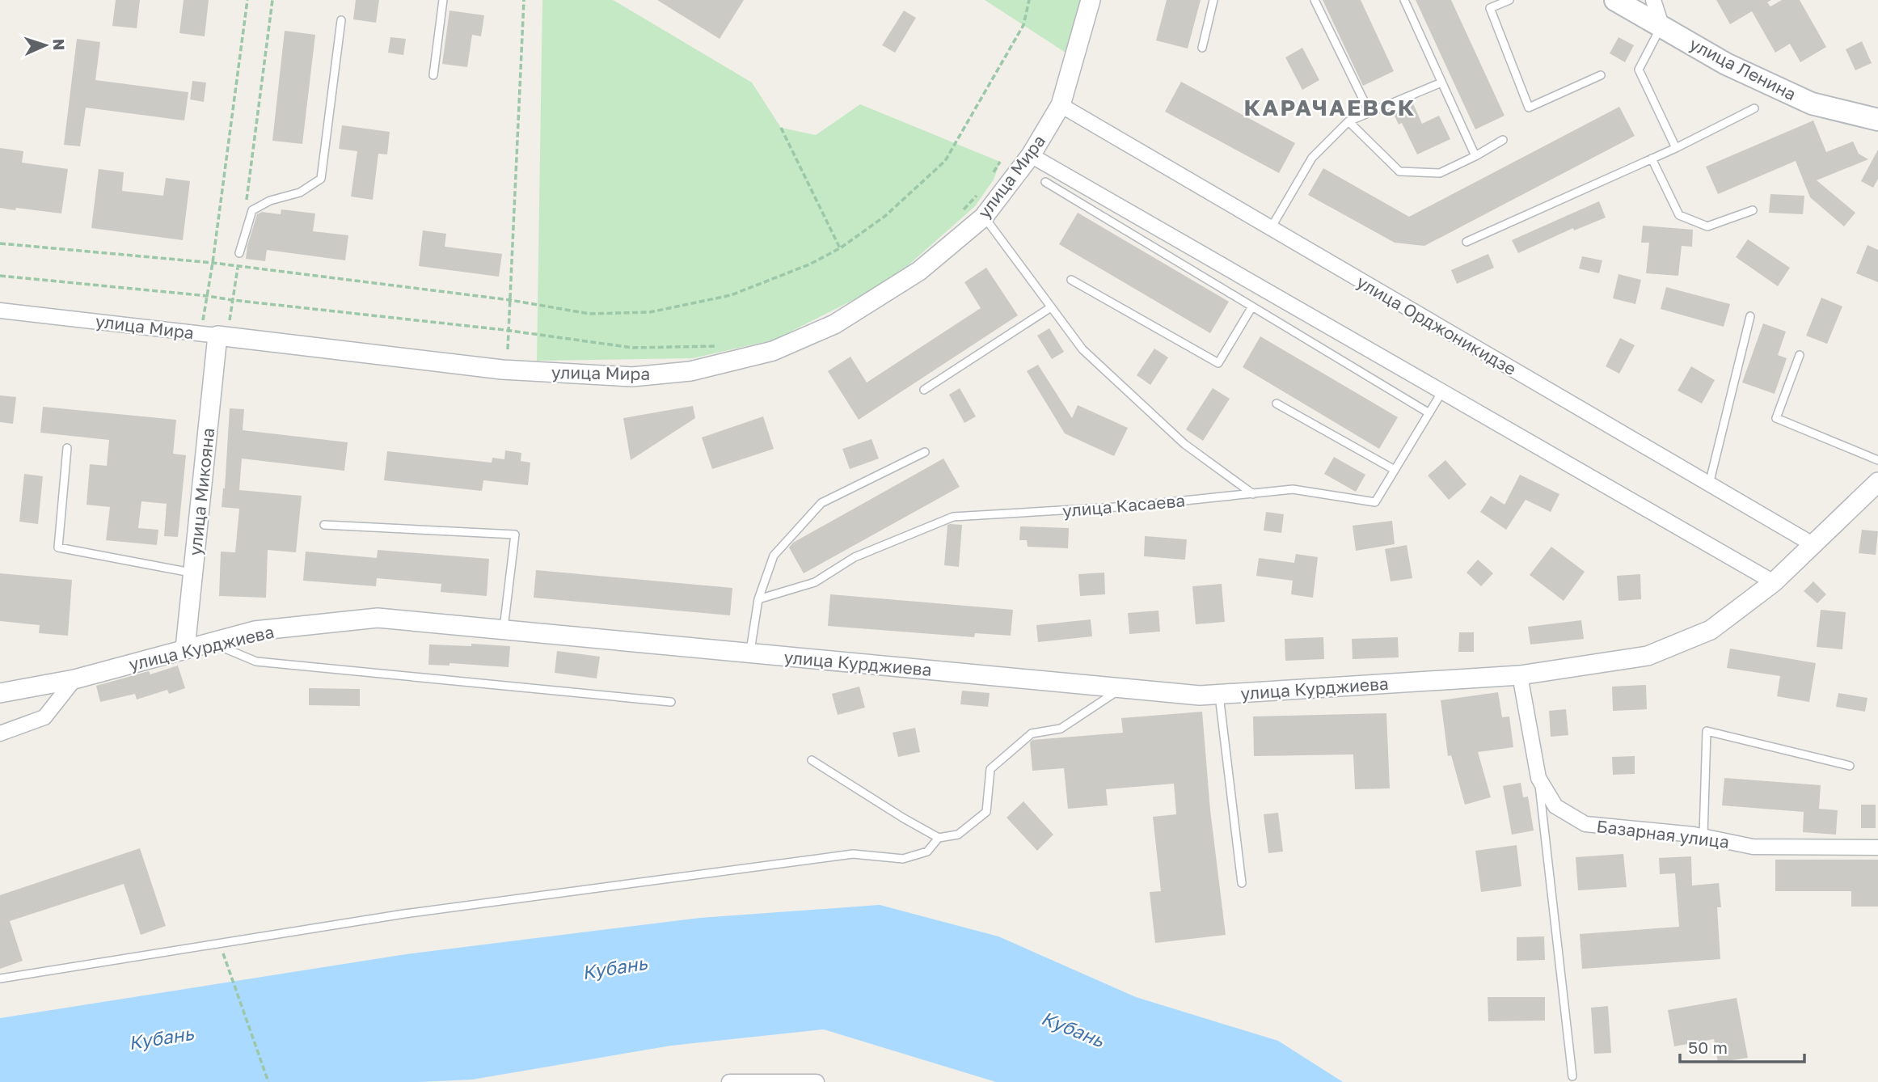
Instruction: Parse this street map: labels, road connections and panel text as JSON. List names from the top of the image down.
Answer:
{
  "streets": {
    "main road": ["улица Ленина"],
    "street": [
      "улица Мира",
      "улица Орджоникидзе",
      "улица Микояна",
      "улица Курджиева",
      "Базарная улица"
    ],
    "lane": ["улица Касаева"]
  },
  "crossings": [
    ["улица Мира", "улица Орджоникидзе"],
    ["улица Мира", "улица Микояна"],
    ["улица Микояна", "улица Курджиева"],
    ["улица Курджиева", "Базарная улица"]
  ],
  "districts": ["КАРАЧАЕВСК"],
  "water": ["Кубань"],
  "scale_bar": "50 m",
  "north": "right"
}
